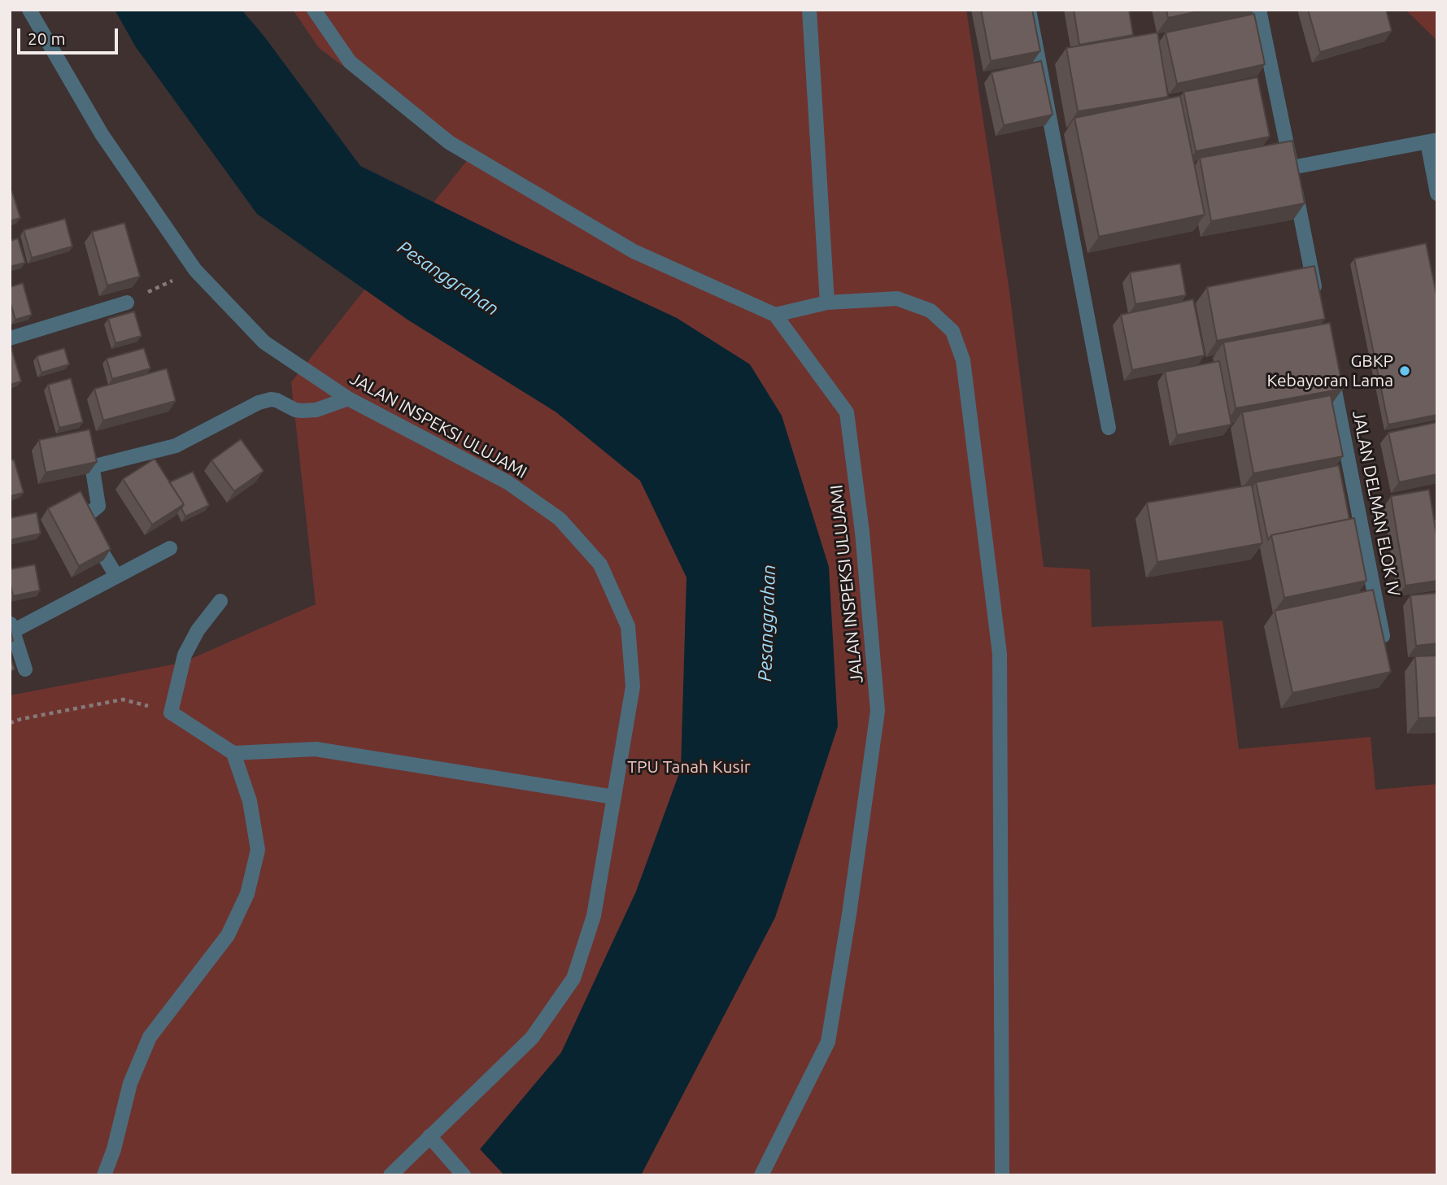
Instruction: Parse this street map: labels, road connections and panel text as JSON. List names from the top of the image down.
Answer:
{
  "streets": {
    "street": ["JALAN INSPEKSI ULUJAMI", "JALAN DELMAN ELOK IV"]
  },
  "water": ["Pesanggrahan"],
  "parks": ["TPU Tanah Kusir"],
  "places": ["GBKP Kebayoran Lama"],
  "scale_bar": "20 m"
}
